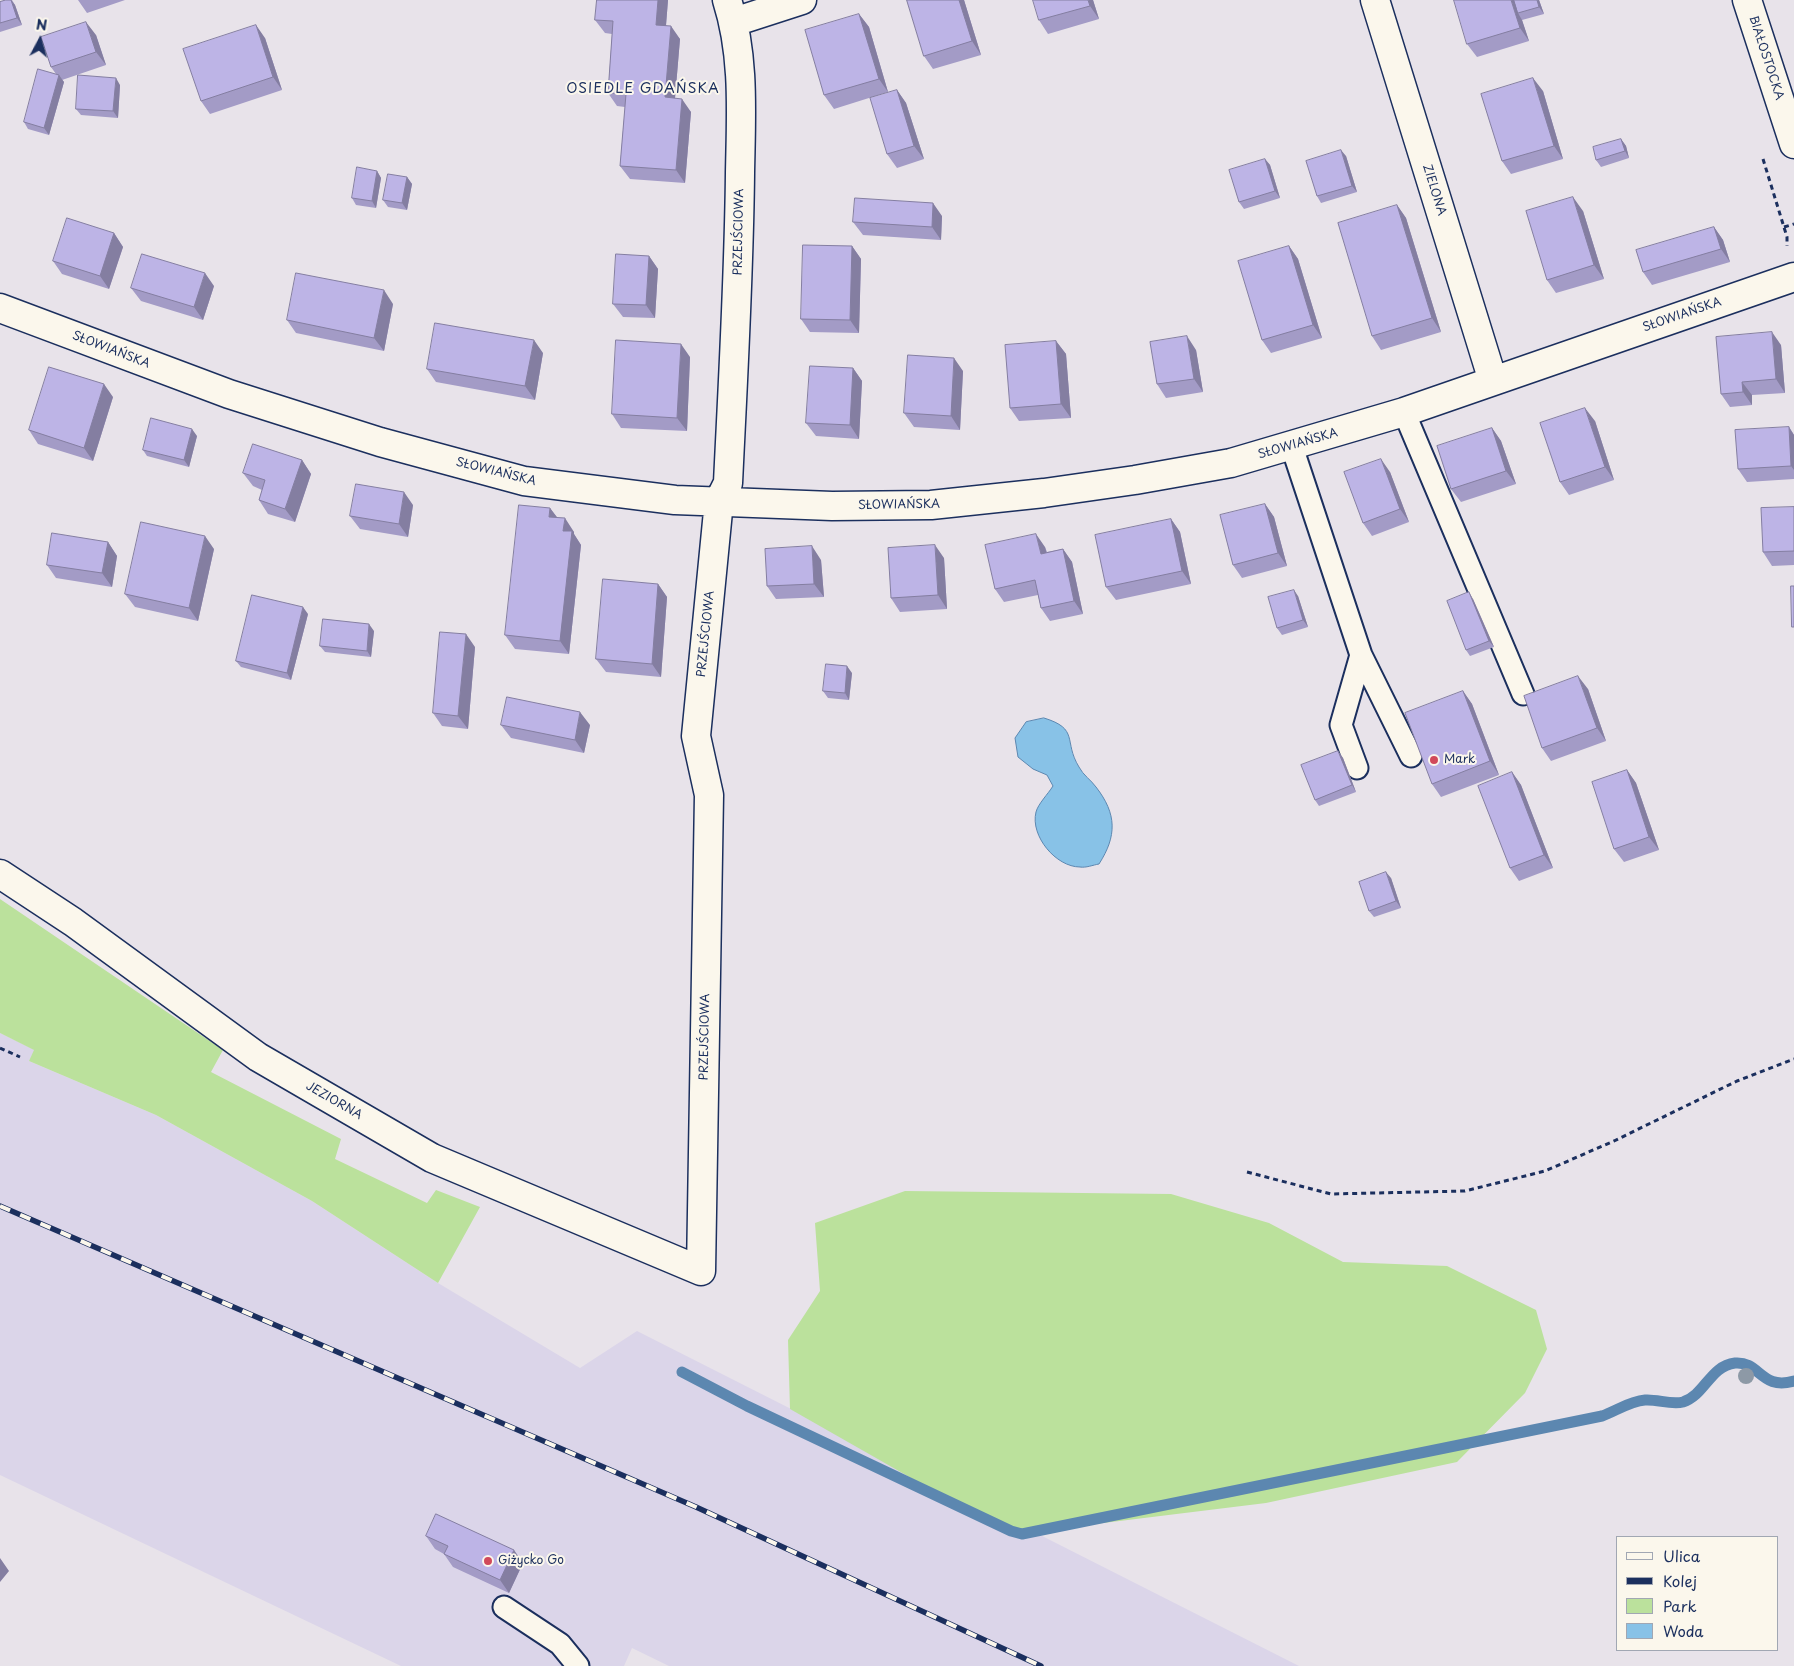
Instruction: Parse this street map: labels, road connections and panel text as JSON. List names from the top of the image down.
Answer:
{
  "streets": {
    "street": [
      "BIAŁOSTOCKA",
      "ZIELONA",
      "PRZEJŚCIOWA",
      "SŁOWIAŃSKA",
      "JEZIORNA"
    ]
  },
  "crossings": [
    ["ZIELONA", "SŁOWIAŃSKA"],
    ["PRZEJŚCIOWA", "SŁOWIAŃSKA"],
    ["PRZEJŚCIOWA", "JEZIORNA"]
  ],
  "districts": ["OSIEDLE GDAŃSKA"],
  "places": ["Mark", "Giżycko Go"],
  "legend": [
    "Ulica",
    "Kolej",
    "Park",
    "Woda"
  ],
  "north": "top"
}
